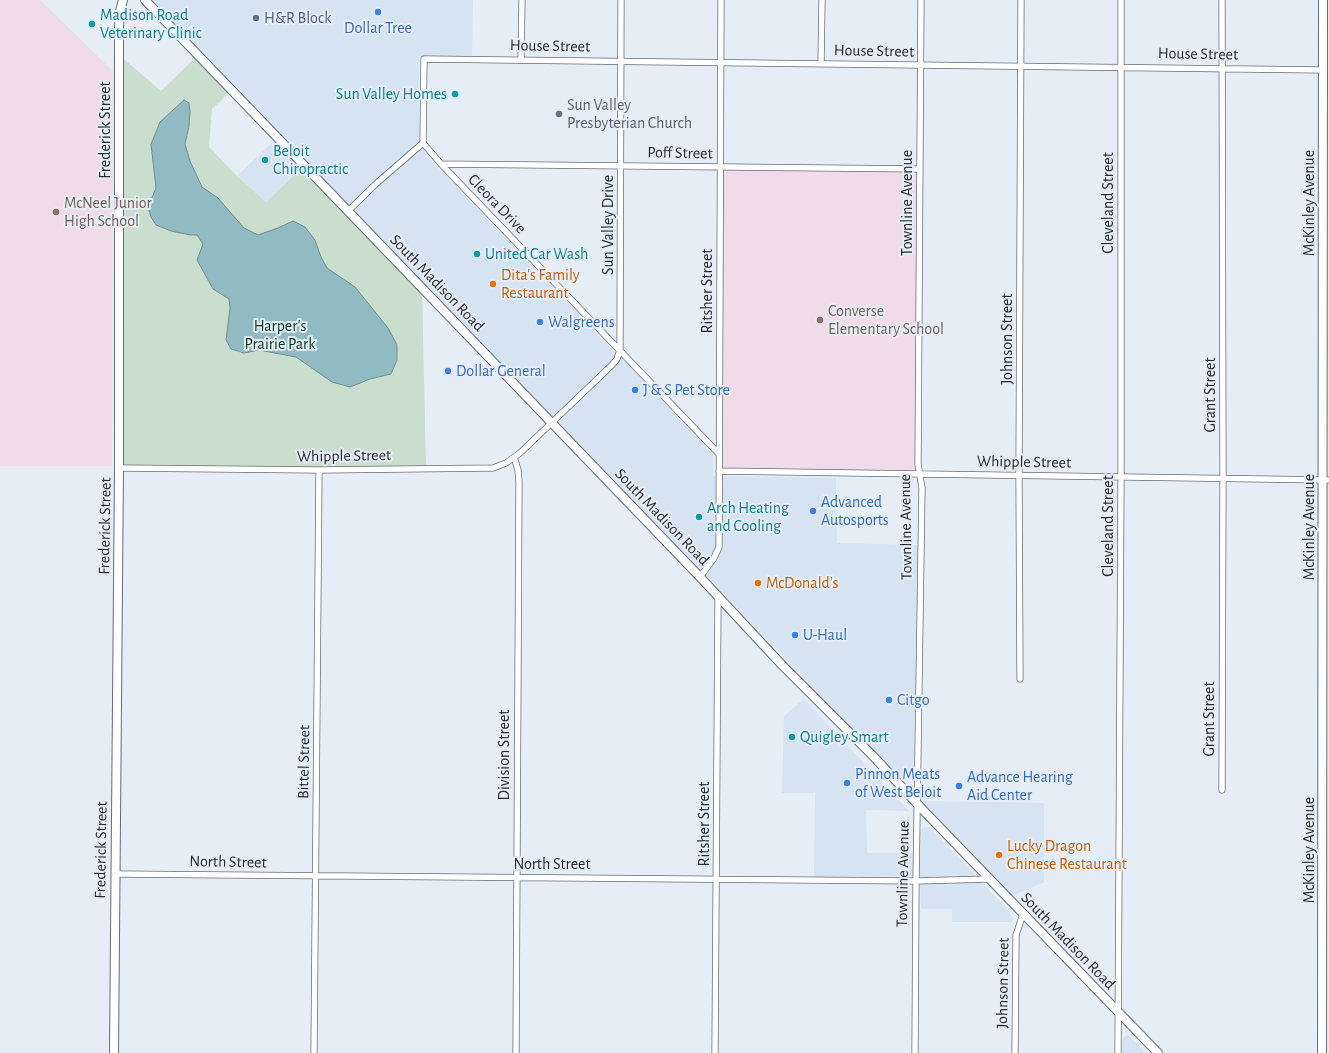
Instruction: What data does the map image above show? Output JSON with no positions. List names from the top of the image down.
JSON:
{
  "streets": {
    "street": [
      "House Street",
      "Frederick Street",
      "Poff Street",
      "Townline Avenue",
      "Cleveland Street",
      "McKinley Avenue",
      "Cleora Drive",
      "Sun Valley Drive",
      "South Madison Road",
      "Ritsher Street",
      "Johnson Street",
      "Grant Street",
      "Whipple Street",
      "Division Street",
      "Bittel Street",
      "North Street"
    ]
  },
  "crossings": [
    ["House Street", "Townline Avenue"],
    ["House Street", "Cleveland Street"],
    ["House Street", "McKinley Avenue"],
    ["House Street", "Cleora Drive"],
    ["House Street", "Sun Valley Drive"],
    ["House Street", "Ritsher Street"],
    ["House Street", "Johnson Street"],
    ["House Street", "Grant Street"],
    ["Frederick Street", "Whipple Street"],
    ["Frederick Street", "North Street"],
    ["Poff Street", "Townline Avenue"],
    ["Poff Street", "Cleora Drive"],
    ["Poff Street", "Sun Valley Drive"],
    ["Poff Street", "Ritsher Street"],
    ["Townline Avenue", "South Madison Road"],
    ["Townline Avenue", "Whipple Street"],
    ["Townline Avenue", "North Street"],
    ["Cleveland Street", "South Madison Road"],
    ["Cleveland Street", "Whipple Street"],
    ["McKinley Avenue", "Whipple Street"],
    ["Cleora Drive", "Sun Valley Drive"],
    ["Cleora Drive", "Ritsher Street"],
    ["South Madison Road", "Ritsher Street"],
    ["South Madison Road", "Johnson Street"],
    ["South Madison Road", "Whipple Street"],
    ["South Madison Road", "North Street"],
    ["Ritsher Street", "Whipple Street"],
    ["Ritsher Street", "North Street"],
    ["Johnson Street", "Whipple Street"],
    ["Grant Street", "Whipple Street"],
    ["Whipple Street", "Division Street"],
    ["Whipple Street", "Bittel Street"],
    ["Division Street", "North Street"],
    ["Bittel Street", "North Street"]
  ],
  "parks": ["Harper's Prairie Park"],
  "places": [
    "Dollar Tree",
    "H&R Block",
    "Madison Road Veterinary Clinic",
    "Sun Valley Homes",
    "Sun Valley Presbyterian Church",
    "Beloit Chiropractic",
    "McNeel Junior High School",
    "United Car Wash",
    "Dita's Family Restaurant",
    "Converse Elementary School",
    "Walgreens",
    "Dollar General",
    "J & S Pet Store",
    "Advanced Autosports",
    "Arch Heating and Cooling",
    "McDonald's",
    "U-Haul",
    "Citgo",
    "Quigley Smart",
    "Pinnon Meats of West Beloit",
    "Advance Hearing Aid Center",
    "Lucky Dragon Chinese Restaurant"
  ]
}
